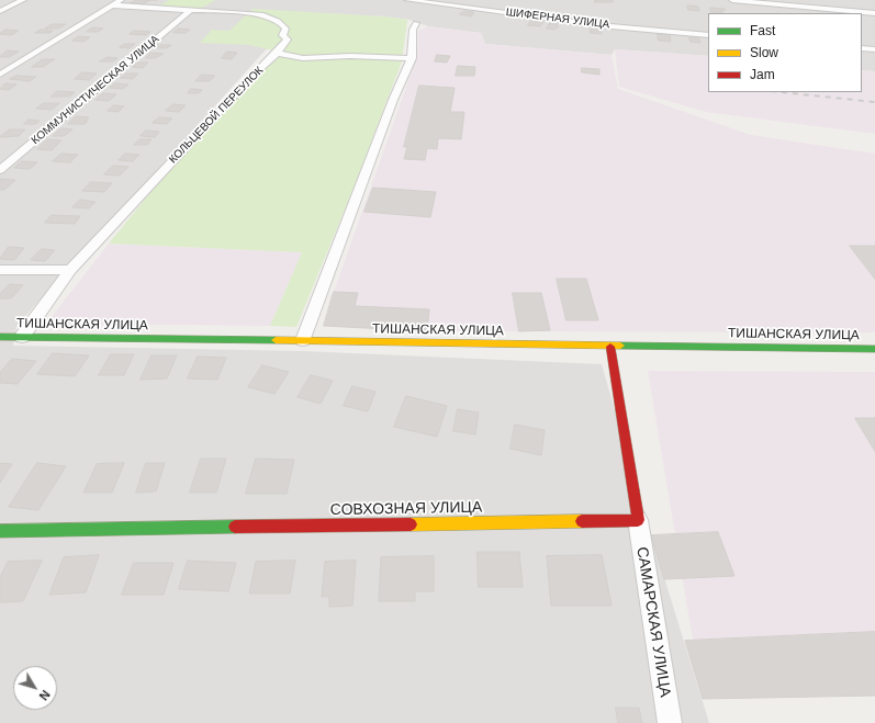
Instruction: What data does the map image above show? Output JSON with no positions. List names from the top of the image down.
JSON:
{
  "streets": {
    "main road": ["ТИШАНСКАЯ УЛИЦА", "СОВХОЗНАЯ УЛИЦА"],
    "street": [
      "ШИФЕРНАЯ УЛИЦА",
      "КОММУНИСТИЧЕСКАЯ УЛИЦА",
      "КОЛЬЦЕВОЙ ПЕРЕУЛОК",
      "САМАРСКАЯ УЛИЦА"
    ]
  },
  "crossings": [
    ["КОММУНИСТИЧЕСКАЯ УЛИЦА", "КОЛЬЦЕВОЙ ПЕРЕУЛОК"],
    ["КОЛЬЦЕВОЙ ПЕРЕУЛОК", "ТИШАНСКАЯ УЛИЦА"],
    ["СОВХОЗНАЯ УЛИЦА", "САМАРСКАЯ УЛИЦА"]
  ],
  "legend": ["Fast", "Slow", "Jam"],
  "north": "bottom right"
}
